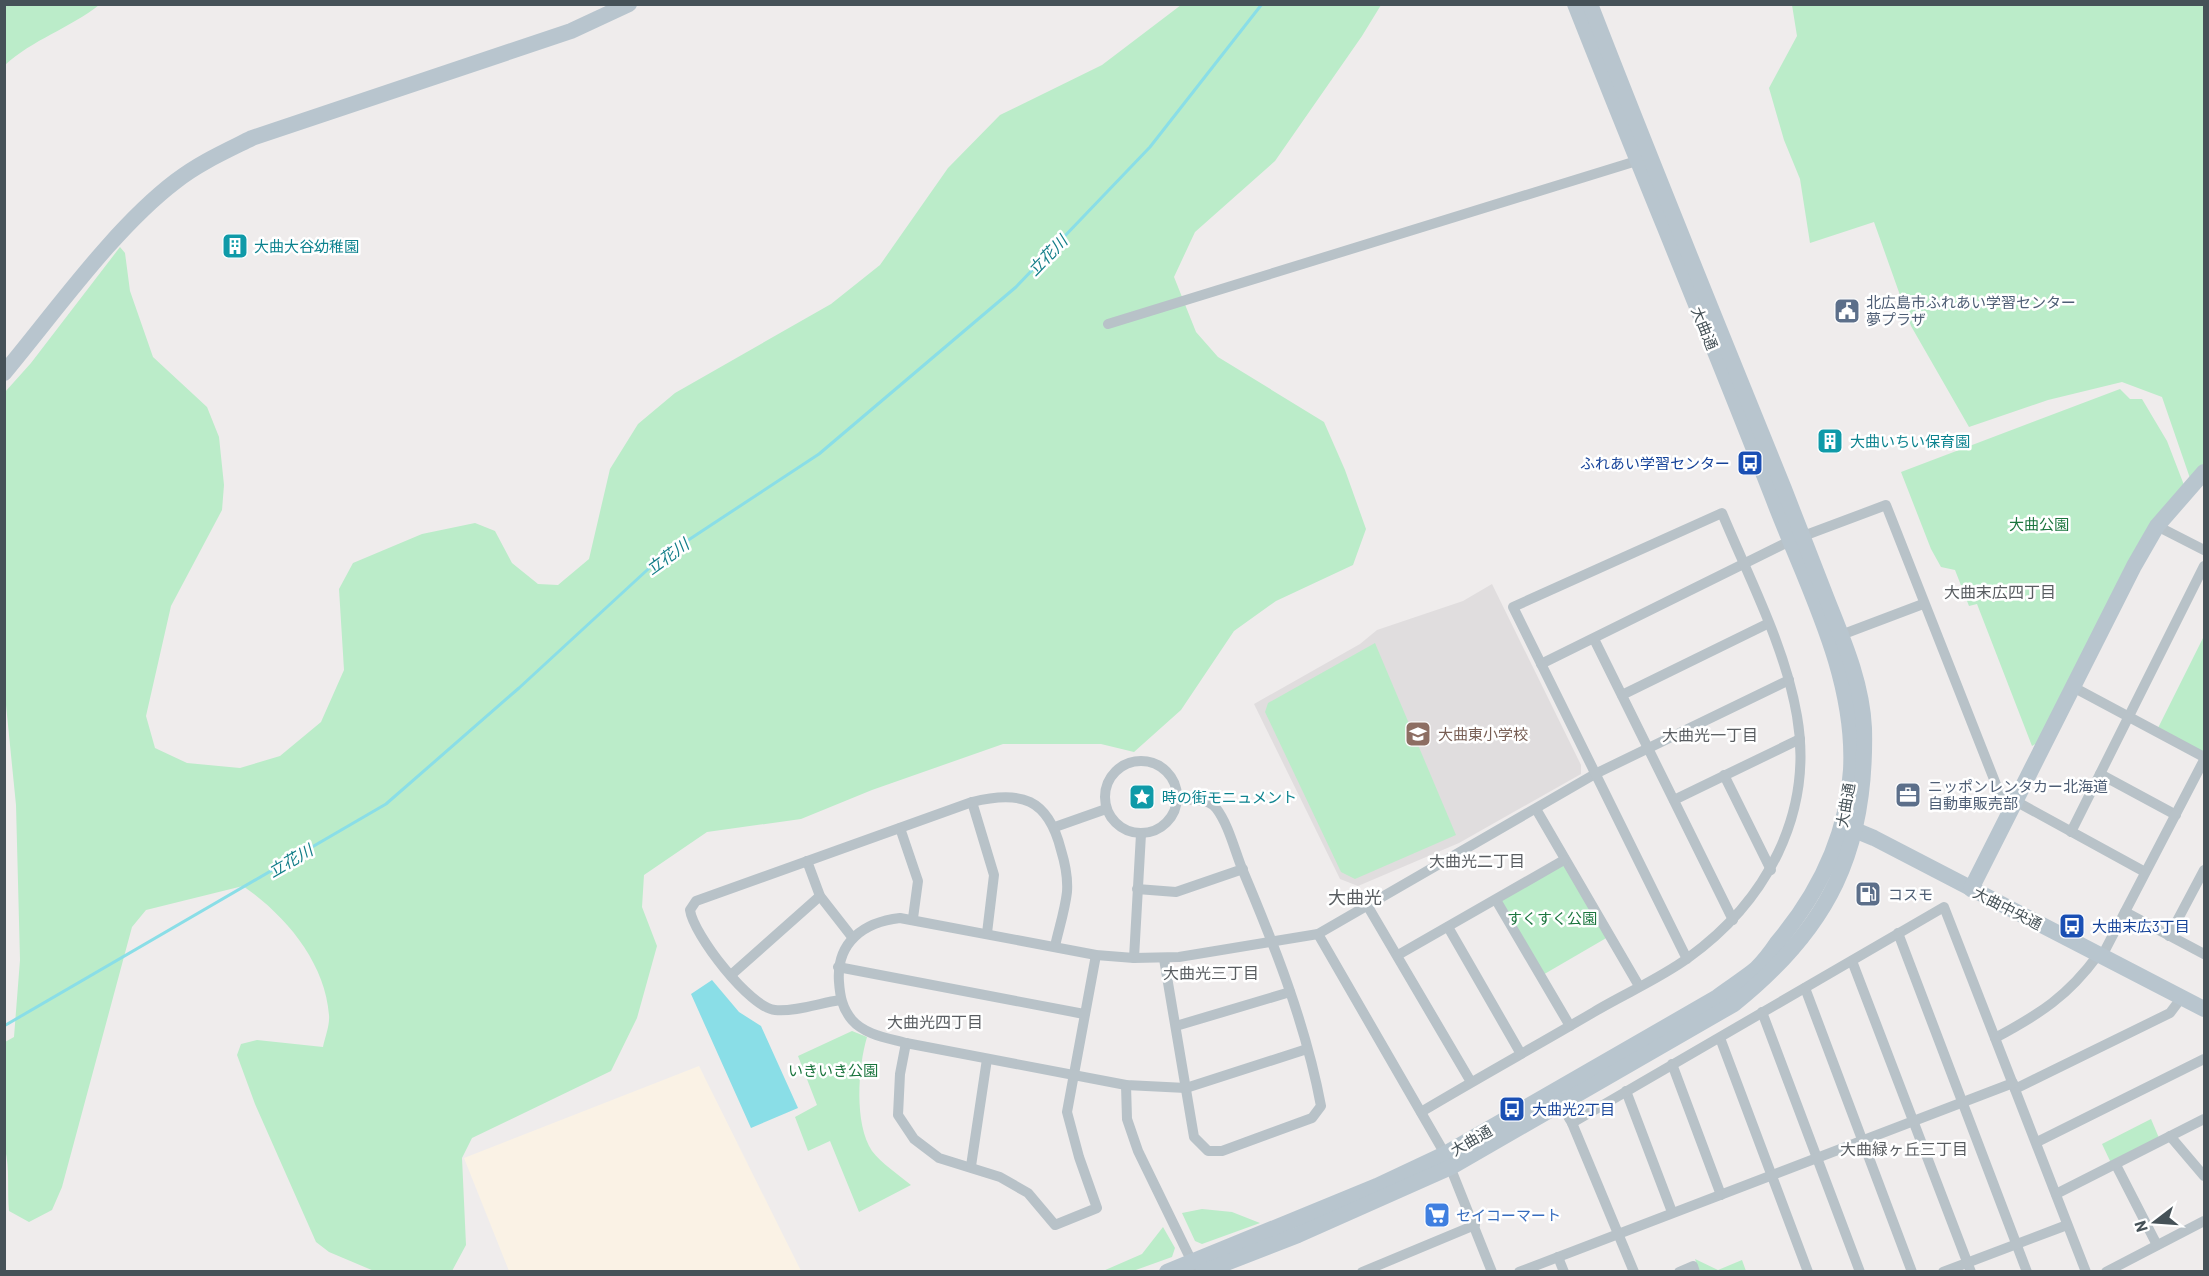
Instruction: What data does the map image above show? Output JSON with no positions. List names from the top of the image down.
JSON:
{
  "streets": {
    "street": ["大曲通", "大曲中央通"]
  },
  "crossings": [
    ["大曲通", "大曲中央通"]
  ],
  "districts": [
    "大曲末広四丁目",
    "大曲光一丁目",
    "大曲光二丁目",
    "大曲光",
    "大曲光三丁目",
    "大曲光四丁目",
    "大曲緑ヶ丘三丁目"
  ],
  "water": ["立花川"],
  "parks": ["大曲公園", "すくすく公園", "いきいき公園"],
  "places": {
    "building": ["大曲大谷幼稚園", "大曲いちい保育園"],
    "public building": ["北広島市ふれあい学習センター 夢プラザ"],
    "bus stop": ["ふれあい学習センター", "大曲末広3丁目", "大曲光2丁目"],
    "school or university": ["大曲東小学校"],
    "office": ["ニッポンレンタカー北海道 自動車販売部"],
    "place": ["時の街モニュメント"],
    "fuel station": ["コスモ"],
    "supermarket": ["セイコーマート"]
  },
  "north": "left"
}
